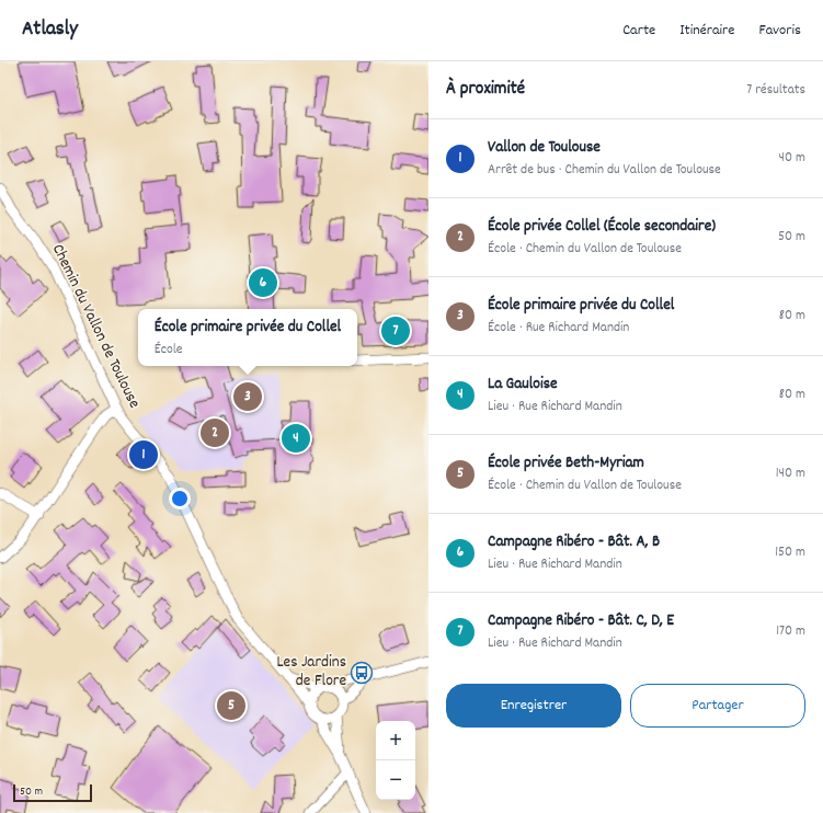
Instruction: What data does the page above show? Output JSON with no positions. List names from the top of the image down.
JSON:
{
  "streets": {
    "street": ["Chemin du Vallon de Toulouse"]
  },
  "places": {
    "bus stop": ["Les Jardins de Flore"]
  },
  "scale_bar": "50 m",
  "page": {
    "header": "Atlasly",
    "nav": ["Carte", "Itinéraire", "Favoris"],
    "heading": ["À proximité", "7 résultats"],
    "list": [
      {
        "mark": "1",
        "name": "Vallon de Toulouse",
        "note": "Arrêt de bus · Chemin du Vallon de Toulouse",
        "value": "40 m"
      },
      {
        "mark": "2",
        "name": "École privée Collel (École secondaire)",
        "note": "École · Chemin du Vallon de Toulouse",
        "value": "50 m"
      },
      {
        "mark": "3",
        "name": "École primaire privée du Collel",
        "note": "École · Rue Richard Mandin",
        "value": "80 m"
      },
      {
        "mark": "4",
        "name": "La Gauloise",
        "note": "Lieu · Rue Richard Mandin",
        "value": "80 m"
      },
      {
        "mark": "5",
        "name": "École privée Beth-Myriam",
        "note": "École · Chemin du Vallon de Toulouse",
        "value": "140 m"
      },
      {
        "mark": "6",
        "name": "Campagne Ribéro - Bât. A, B",
        "note": "Lieu · Rue Richard Mandin",
        "value": "150 m"
      },
      {
        "mark": "7",
        "name": "Campagne Ribéro - Bât. C, D, E",
        "note": "Lieu · Rue Richard Mandin",
        "value": "170 m"
      }
    ],
    "pins": [
      "6",
      "7",
      "3",
      "2",
      "4",
      "1",
      "5"
    ],
    "popup": ["École primaire privée du Collel", "École"],
    "buttons": ["Enregistrer", "Partager"],
    "map_buttons": ["+", "−"],
    "scale": "50 m"
  }
}
